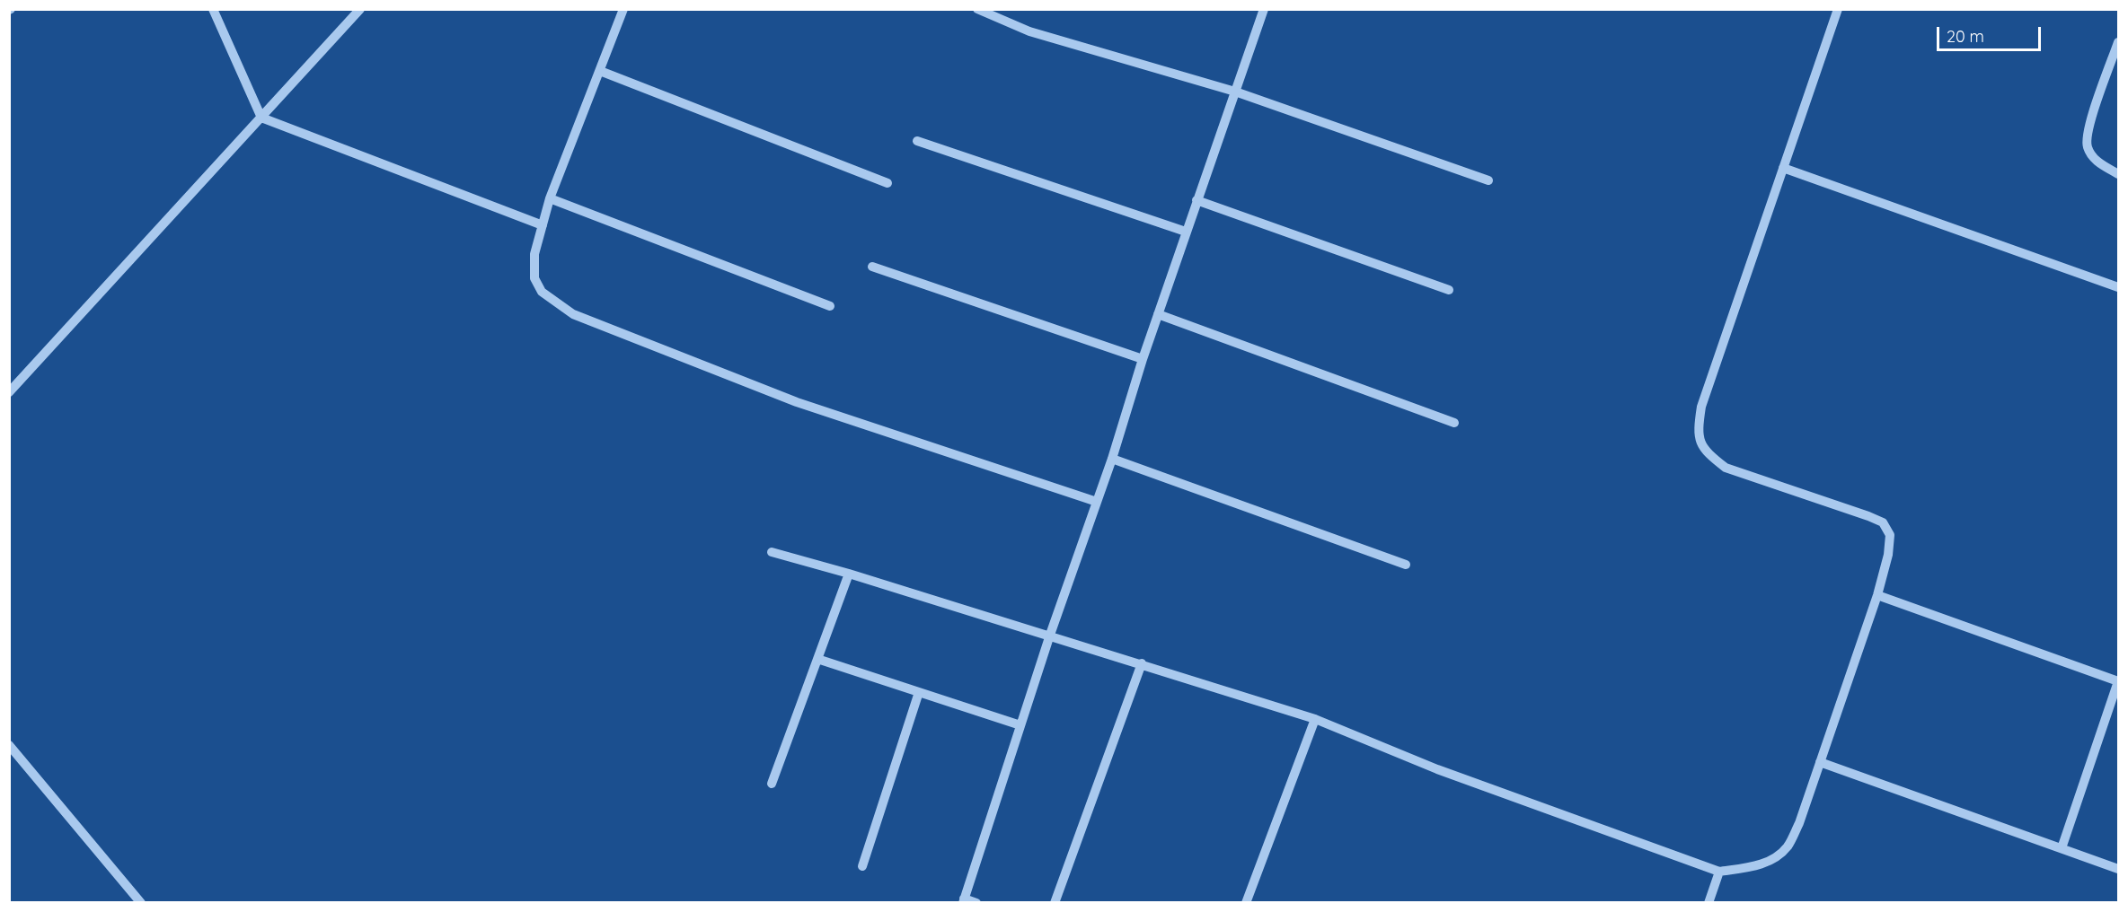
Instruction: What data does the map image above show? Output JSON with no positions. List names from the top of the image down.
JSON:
{
  "scale_bar": "20 m"
}
